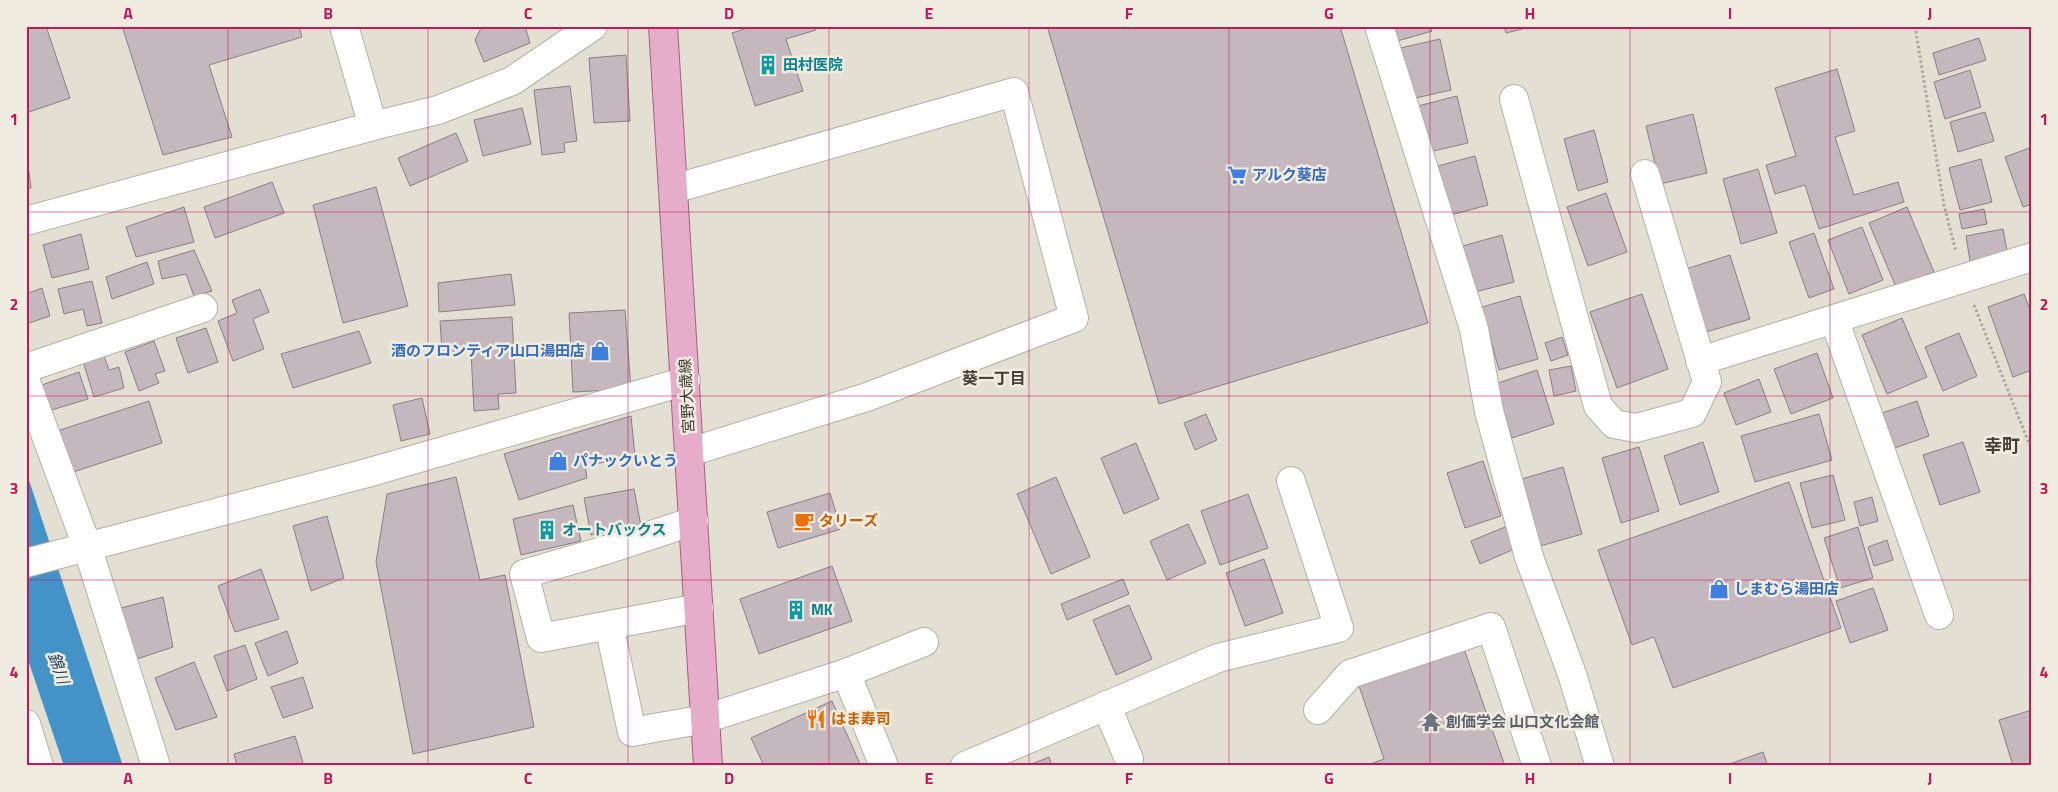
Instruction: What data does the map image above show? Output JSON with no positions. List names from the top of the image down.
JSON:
{
  "streets": {
    "main road": ["宮野大歳線"]
  },
  "districts": ["葵一丁目", "幸町"],
  "water": ["錦川"],
  "places": {
    "building": ["田村医院", "オートバックス", "MK"],
    "supermarket": ["アルク葵店"],
    "shop": ["酒のフロンティア山口湯田店", "パナックいとう", "しまむら湯田店"],
    "cafe": ["タリーズ"],
    "restaurant": ["はま寿司"],
    "temple": ["創価学会 山口文化会館"]
  },
  "grid": {
    "columns": [
      "A",
      "B",
      "C",
      "D",
      "E",
      "F",
      "G",
      "H",
      "I",
      "J"
    ],
    "rows": [
      "1",
      "2",
      "3",
      "4"
    ]
  }
}
